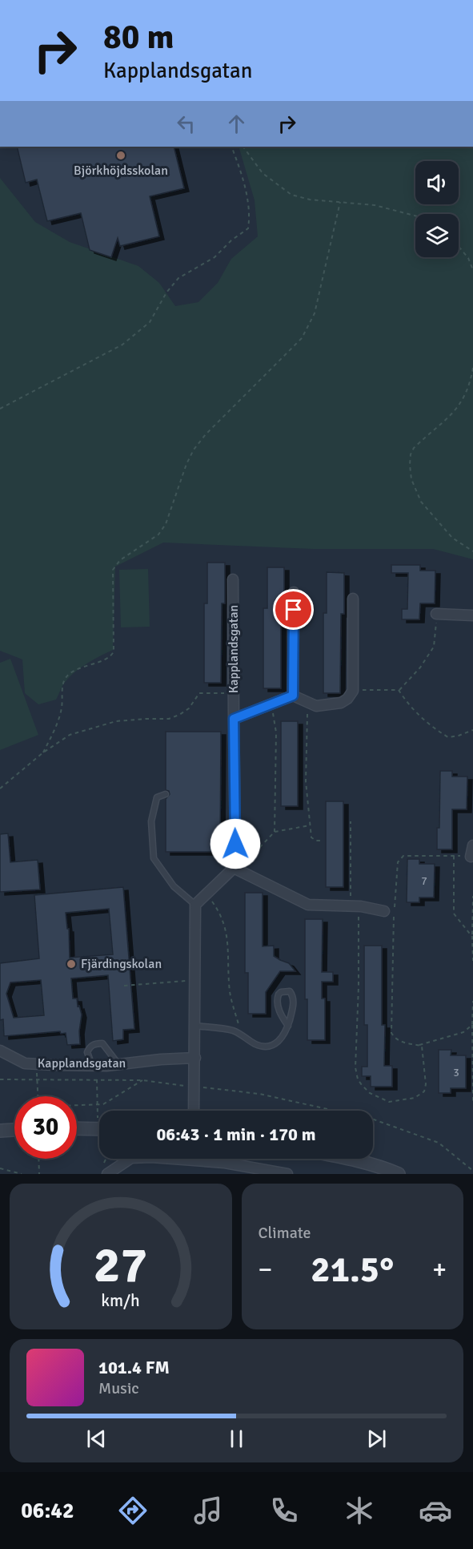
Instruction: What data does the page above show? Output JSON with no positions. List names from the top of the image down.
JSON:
{
  "streets": {
    "street": ["Kapplandsgatan"]
  },
  "places": ["Björkhöjdsskolan", "Fjärdingskolan"],
  "house_numbers": ["7", "3"],
  "page": {
    "turn": ["80 m", "Kapplandsgatan"],
    "limit": "30",
    "trip": "06:43 · 1 min · 170 m",
    "tile": "Climate",
    "heat": ["−", "21.5°", "+"],
    "song": ["101.4 FM", "Music"],
    "tabs": "06:42",
    "gauge": ["27", "km/h"]
  }
}
